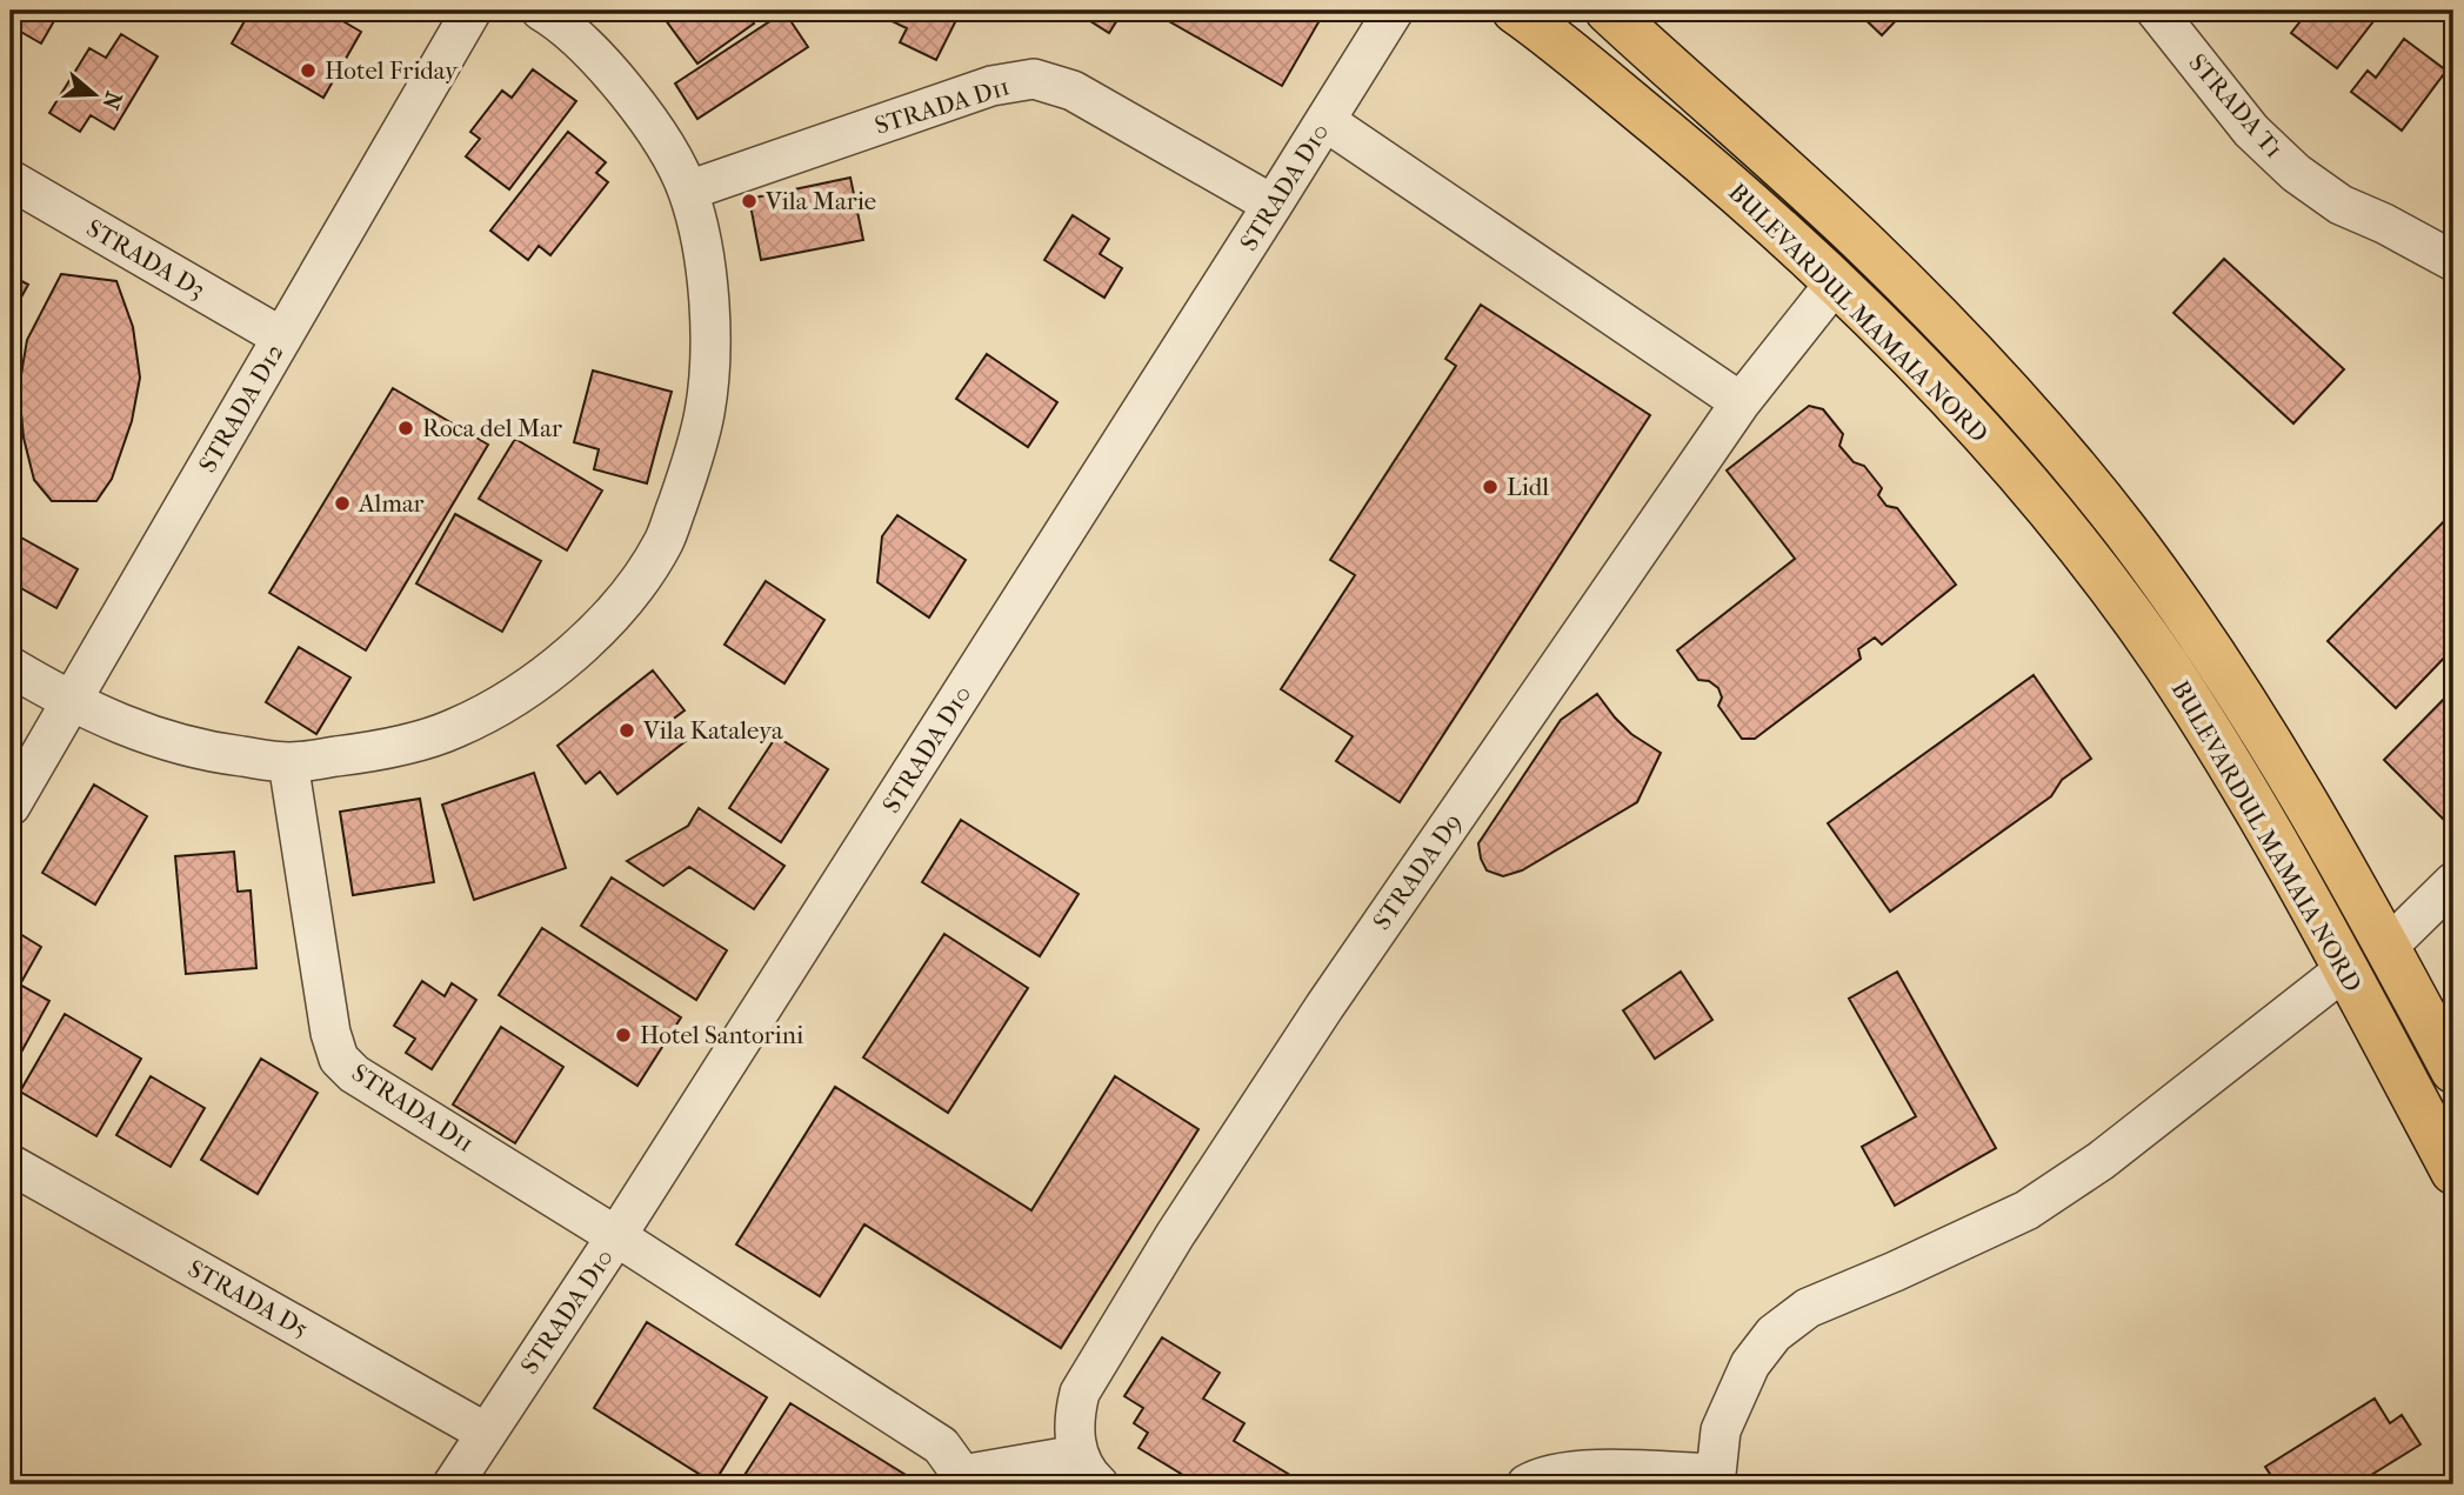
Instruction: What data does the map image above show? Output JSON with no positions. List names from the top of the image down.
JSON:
{
  "streets": {
    "main road": ["BULEVARDUL MAMAIA NORD"],
    "street": [
      "STRADA D11",
      "STRADA T1",
      "STRADA D10",
      "STRADA D3",
      "STRADA D12",
      "STRADA D9",
      "STRADA D5"
    ]
  },
  "crossings": [
    ["STRADA D11", "STRADA D10"],
    ["STRADA D10", "STRADA D5"],
    ["STRADA D3", "STRADA D12"],
    ["BULEVARDUL MAMAIA NORD", "STRADA D9"]
  ],
  "places": [
    "Hotel Friday",
    "Vila Marie",
    "Roca del Mar",
    "Lidl",
    "Almar",
    "Vila Kataleya",
    "Hotel Santorini"
  ],
  "north": "right"
}
